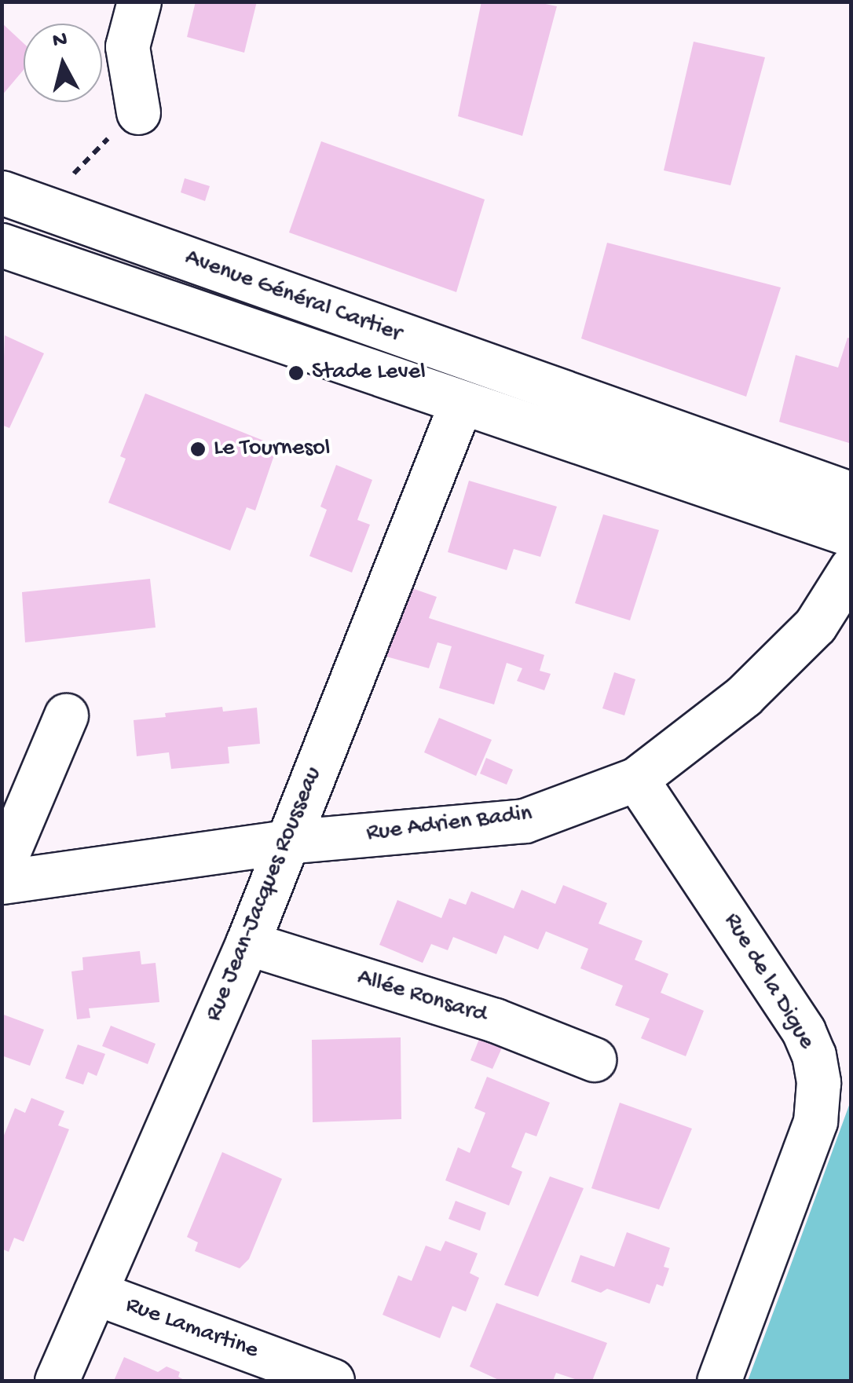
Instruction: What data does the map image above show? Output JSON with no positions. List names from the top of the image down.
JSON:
{
  "streets": {
    "street": [
      "Avenue Général Cartier",
      "Rue Adrien Badin",
      "Rue Jean-Jacques Rousseau",
      "Rue de la Digue",
      "Allée Ronsard",
      "Rue Lamartine"
    ]
  },
  "crossings": [
    ["Avenue Général Cartier", "Rue Jean-Jacques Rousseau"],
    ["Rue Adrien Badin", "Rue Jean-Jacques Rousseau"],
    ["Rue Adrien Badin", "Rue de la Digue"],
    ["Rue Jean-Jacques Rousseau", "Allée Ronsard"],
    ["Rue Jean-Jacques Rousseau", "Rue Lamartine"]
  ],
  "places": ["Stade Level", "Le Tournesol"],
  "north": "top"
}
